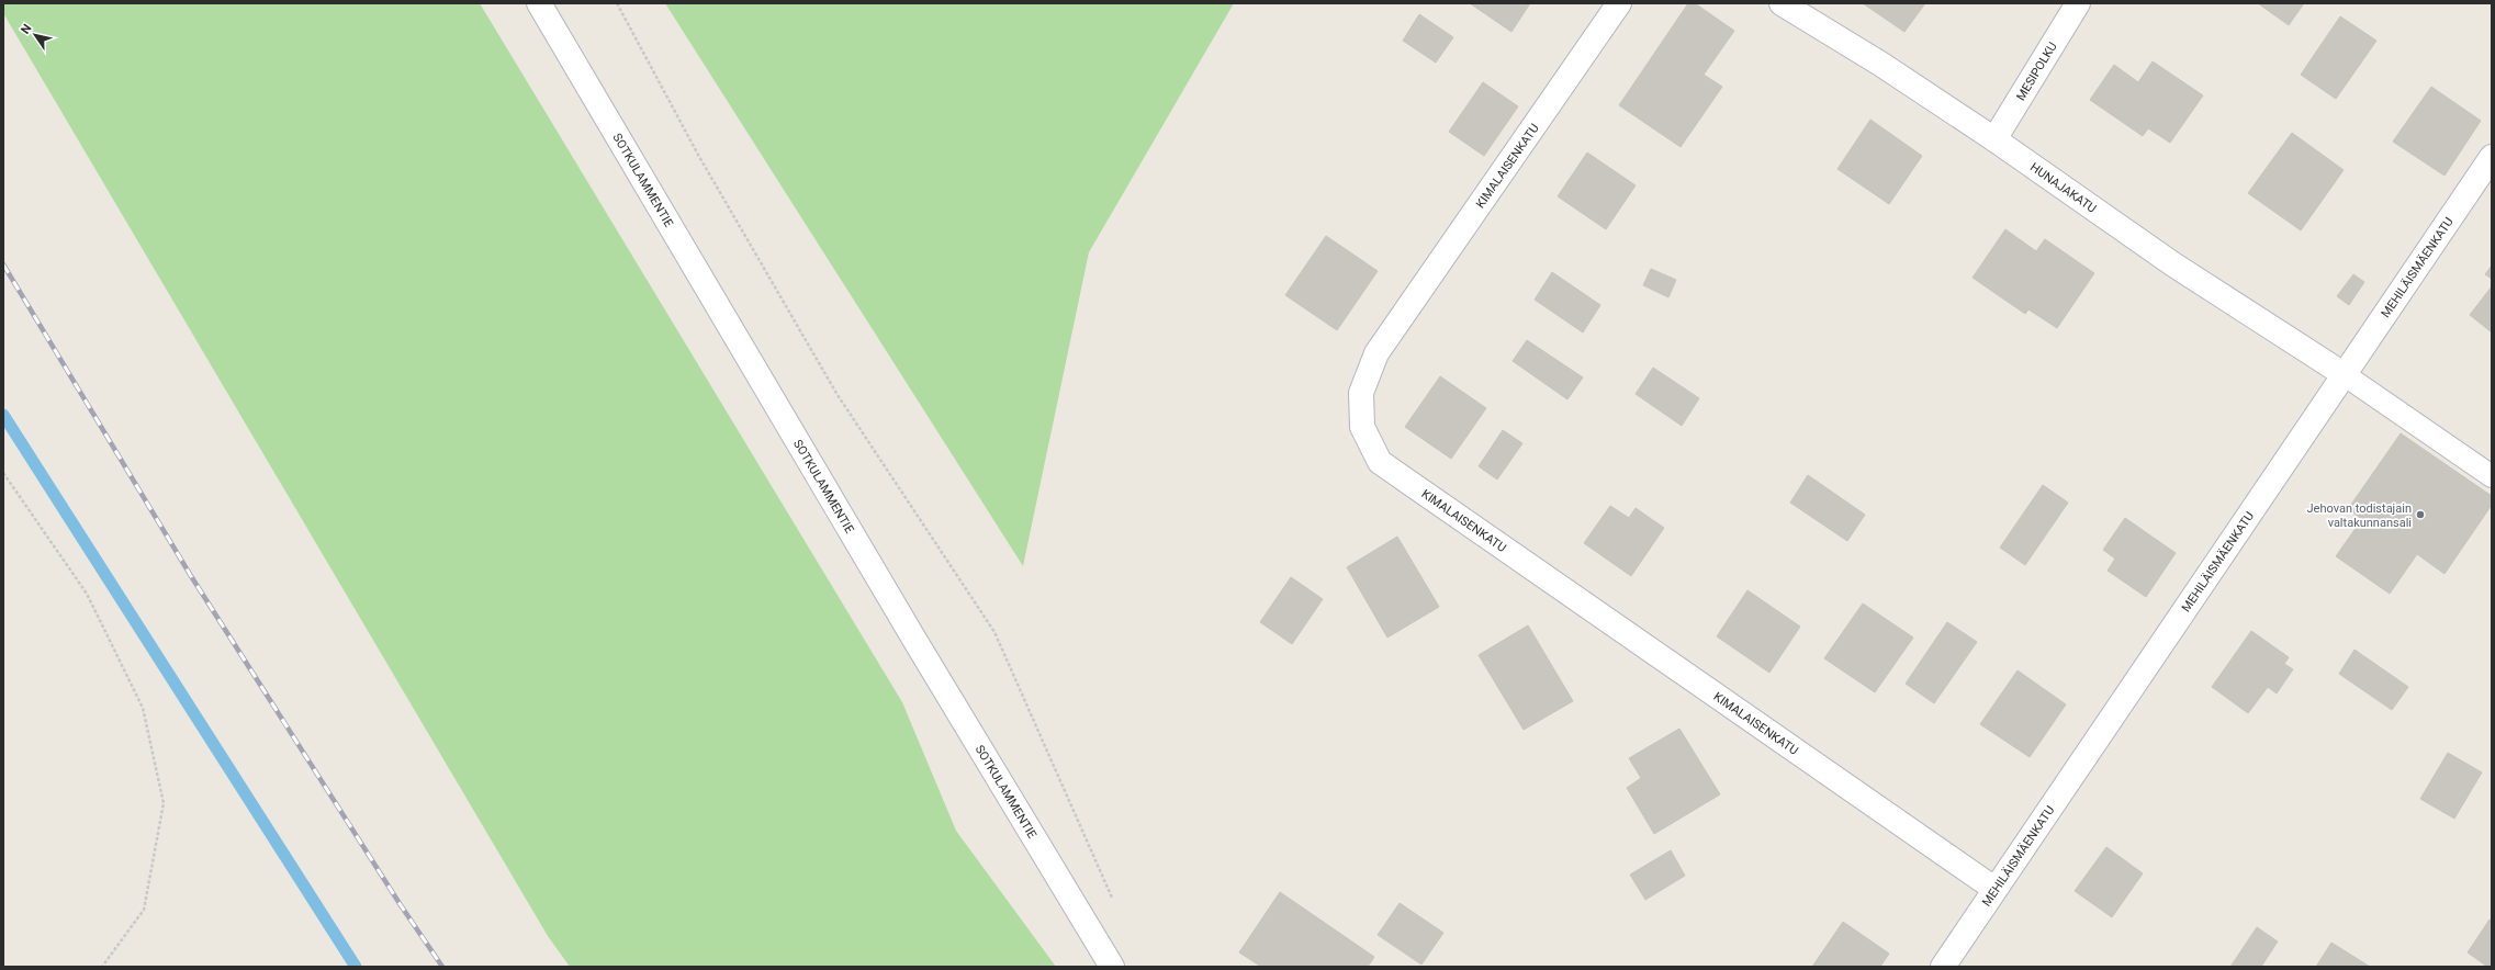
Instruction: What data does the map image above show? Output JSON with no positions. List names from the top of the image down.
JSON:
{
  "streets": {
    "street": [
      "MESIPOLKU",
      "KIMALAISENKATU",
      "SOTKULAMMENTIE",
      "HUNAJAKATU",
      "MEHILÄISMÄENKATU"
    ]
  },
  "crossings": [
    ["MESIPOLKU", "HUNAJAKATU"],
    ["KIMALAISENKATU", "MEHILÄISMÄENKATU"],
    ["HUNAJAKATU", "MEHILÄISMÄENKATU"]
  ],
  "places": ["Jehovan todistajain valtakunnansali"],
  "north": "top left"
}
